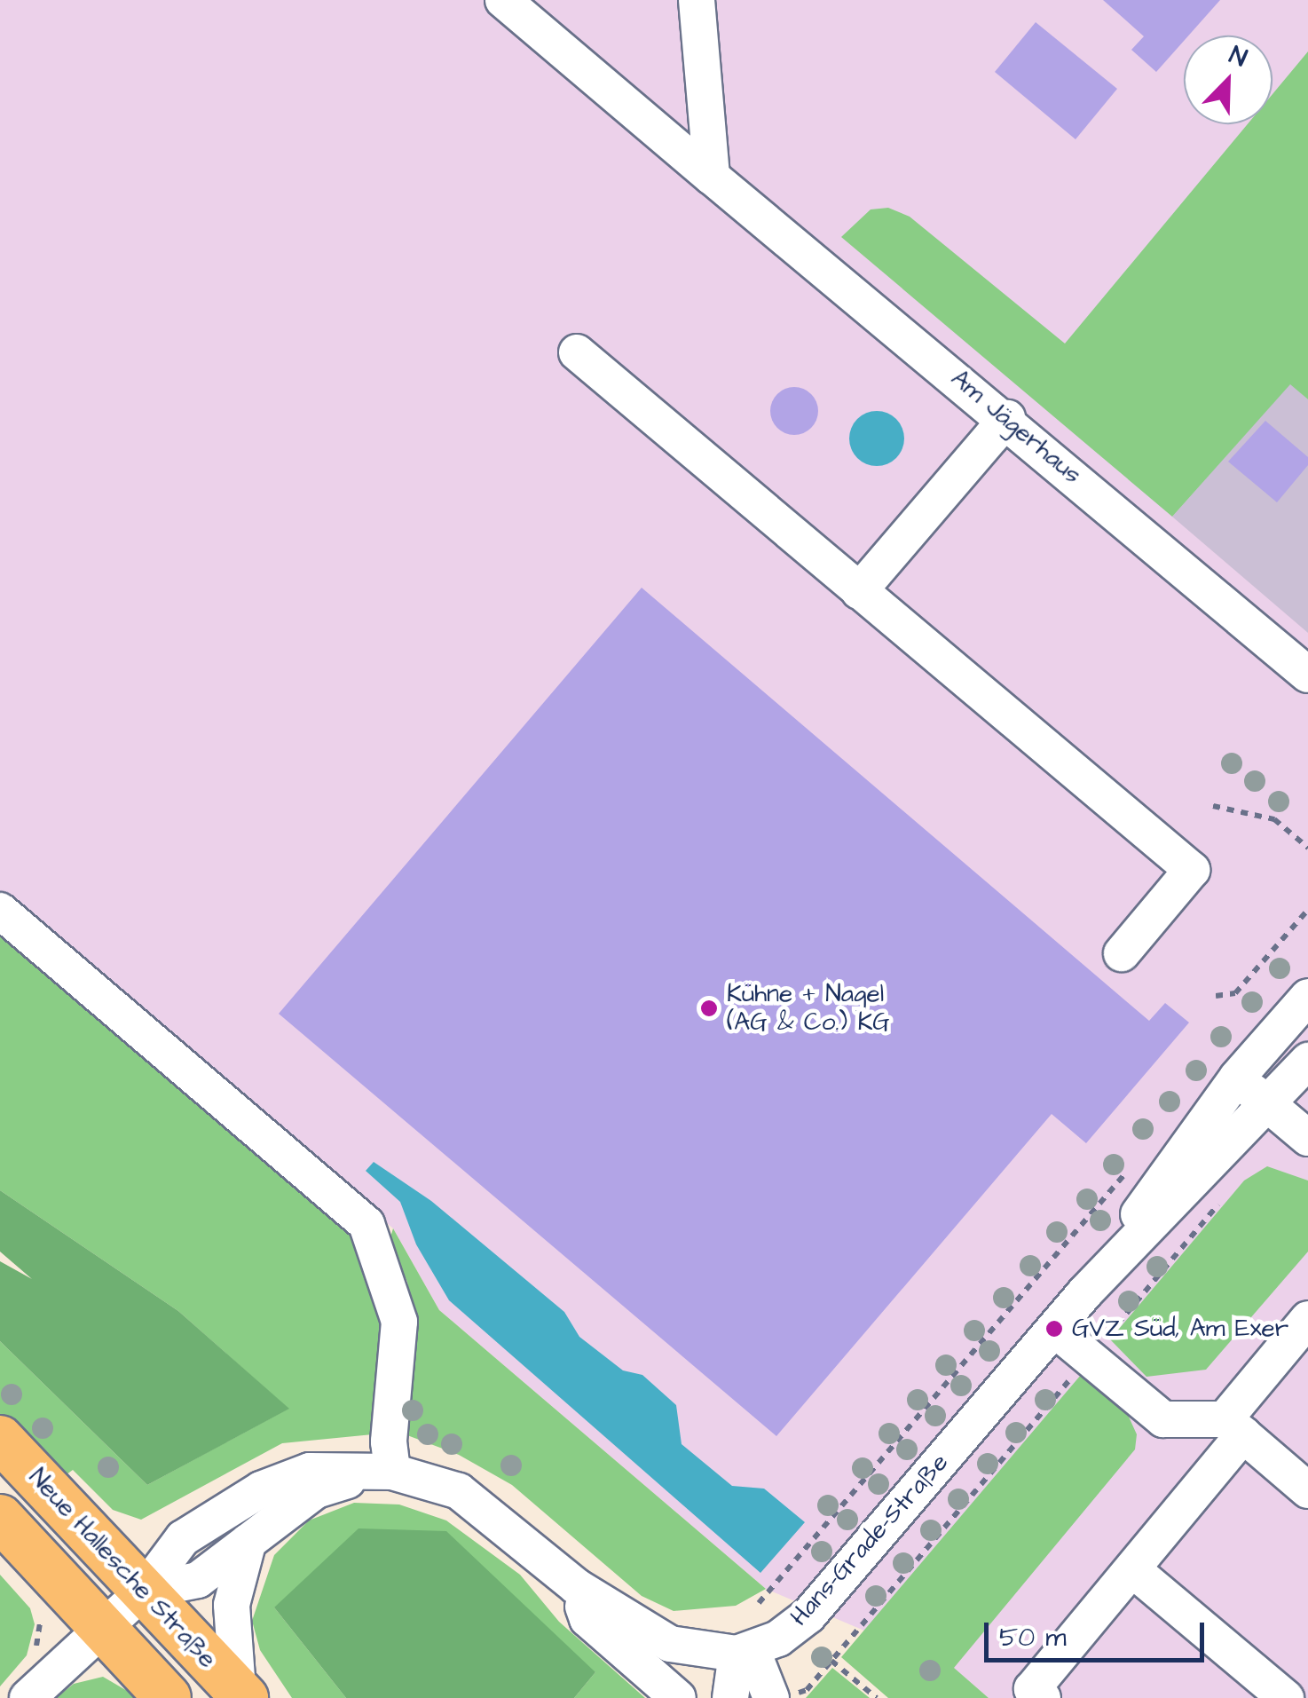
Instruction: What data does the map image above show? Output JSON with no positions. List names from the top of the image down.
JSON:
{
  "streets": {
    "main road": ["Neue Hallesche Straße"],
    "street": ["Am Jägerhaus", "Hans-Grade-Straße"]
  },
  "places": ["Kühne + Nagel (AG & Co.) KG", "GVZ Süd, Am Exer"],
  "scale_bar": "50 m",
  "north": "top right"
}
